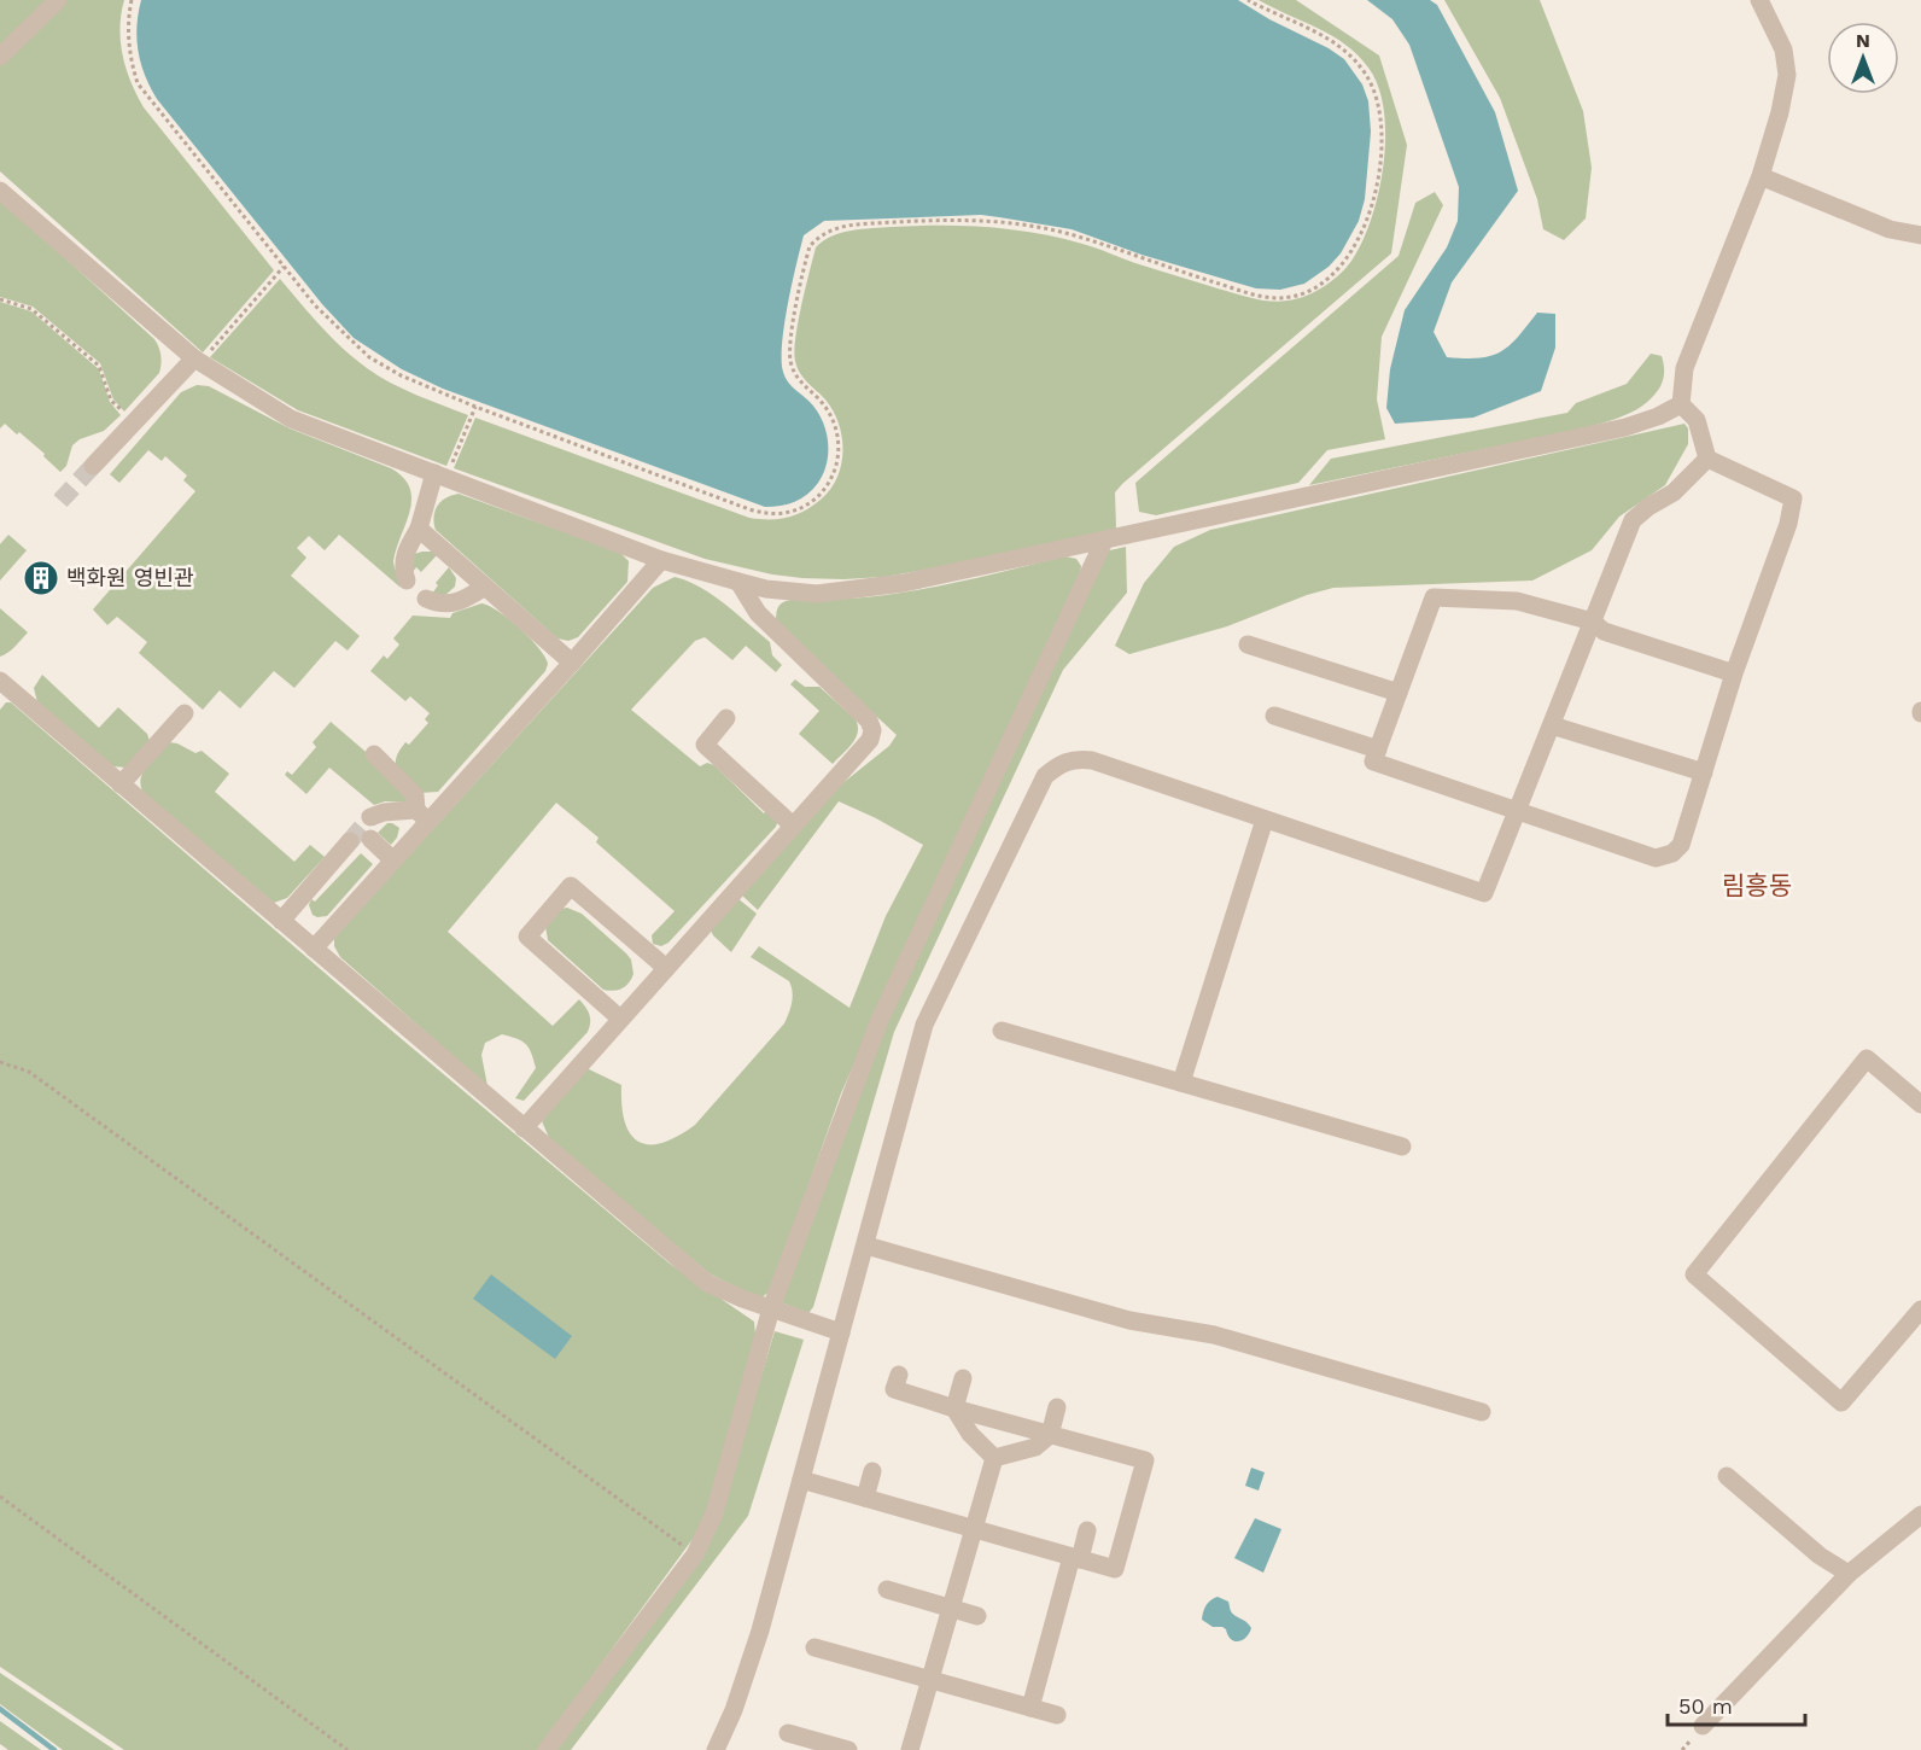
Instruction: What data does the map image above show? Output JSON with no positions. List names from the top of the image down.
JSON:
{
  "districts": ["림흥동"],
  "places": {
    "building": ["백화원 영빈관"]
  },
  "scale_bar": "50 m",
  "north": "top"
}
